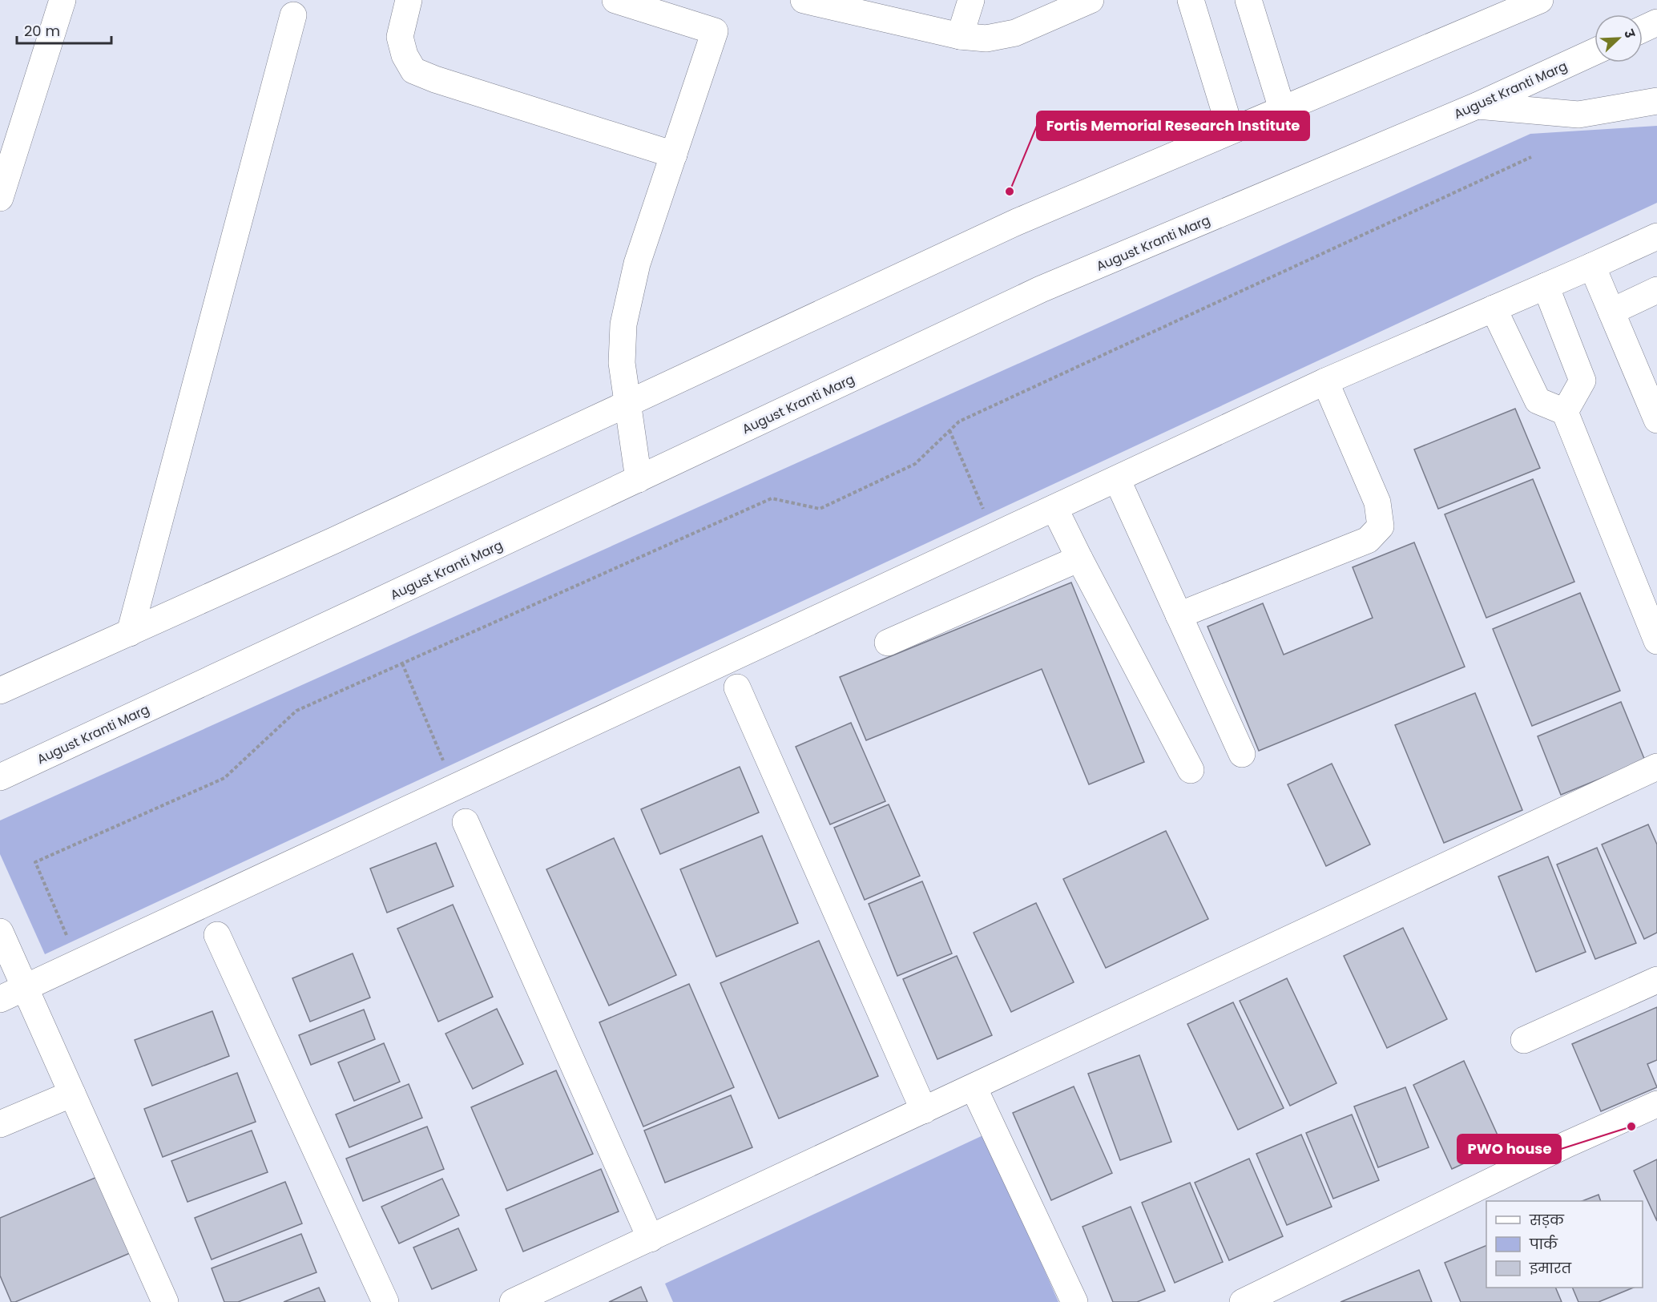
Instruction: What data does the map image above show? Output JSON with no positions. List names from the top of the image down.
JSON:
{
  "streets": {
    "street": ["August Kranti Marg"]
  },
  "places": ["Fortis Memorial Research Institute", "PWO house"],
  "legend": ["सड़क", "पार्क", "इमारत"],
  "scale_bar": "20 m",
  "north": "top right"
}
